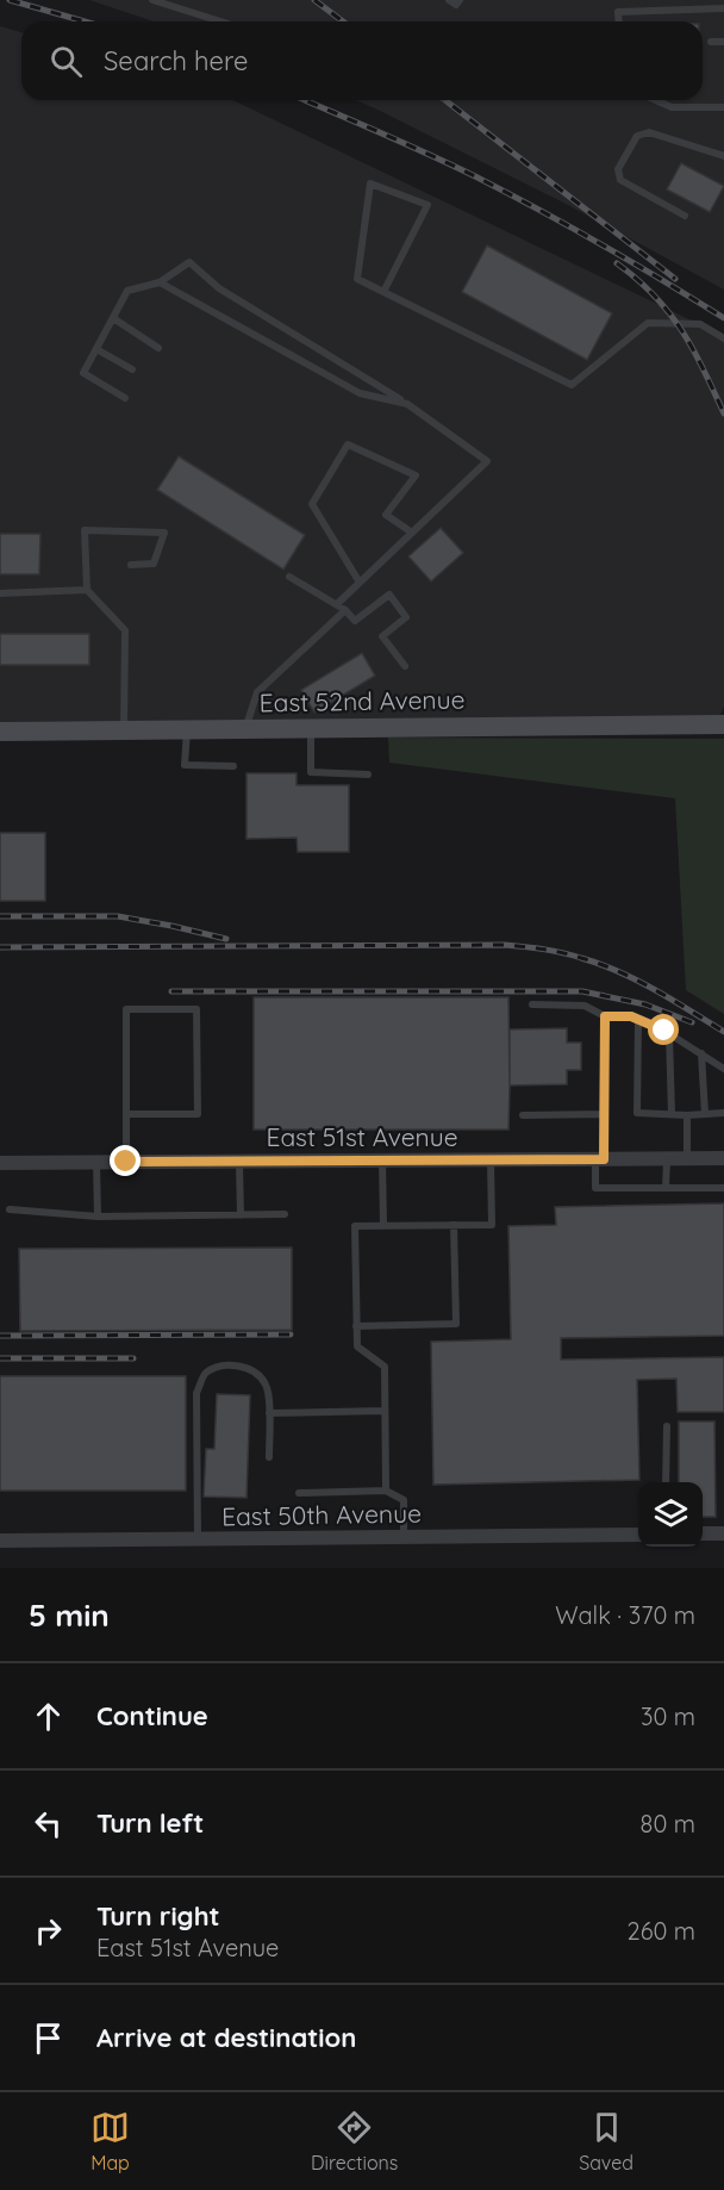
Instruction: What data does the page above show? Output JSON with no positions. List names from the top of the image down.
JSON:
{
  "streets": {
    "street": ["East 52nd Avenue", "East 51st Avenue", "East 50th Avenue"]
  },
  "page": {
    "search": "Search here",
    "heading": ["5 min", "Walk · 370 m"],
    "list": [
      ["Continue", "30 m"],
      ["Turn left", "80 m"],
      ["Turn right", "East 51st Avenue", "260 m"],
      "Arrive at destination"
    ],
    "nav": ["Map", "Directions", "Saved"]
  }
}
